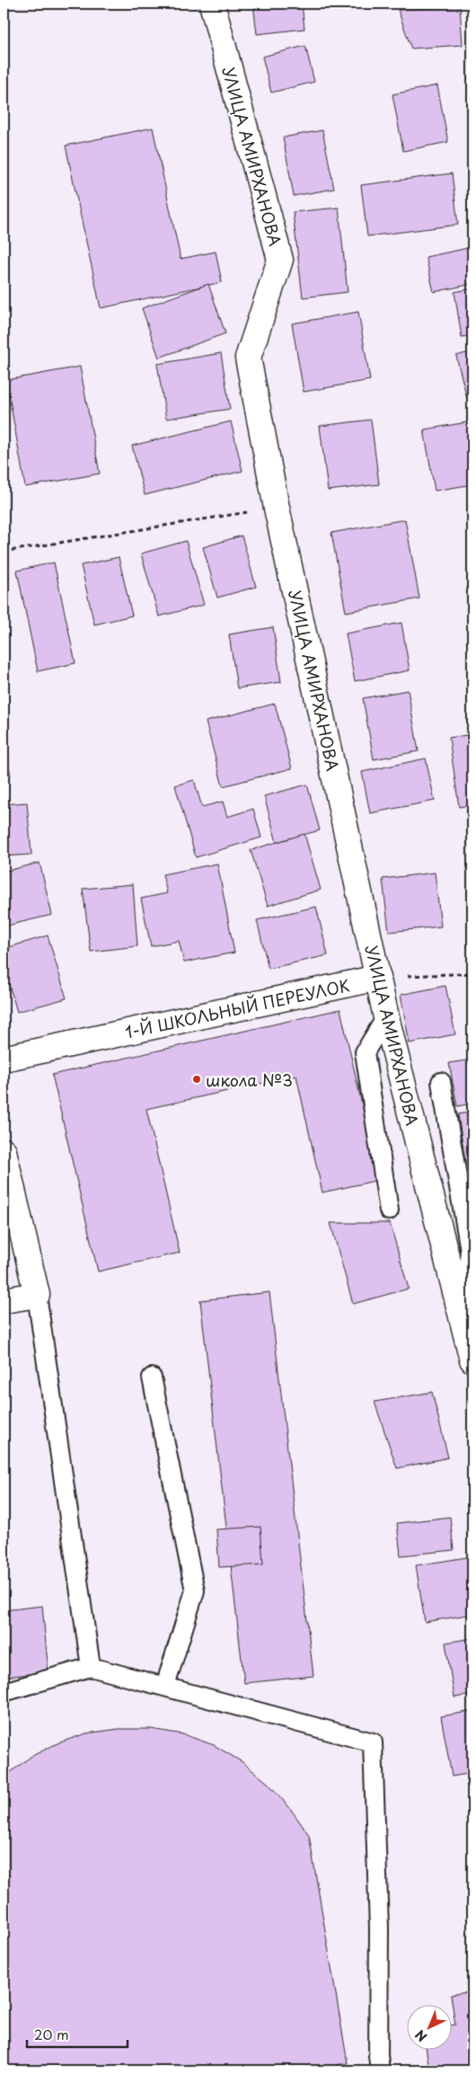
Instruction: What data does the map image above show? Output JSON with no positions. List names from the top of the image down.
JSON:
{
  "streets": {
    "street": ["УЛИЦА АМИРХАНОВА", "1-Й ШКОЛЬНЫЙ ПЕРЕУЛОК"]
  },
  "crossings": [
    ["УЛИЦА АМИРХАНОВА", "1-Й ШКОЛЬНЫЙ ПЕРЕУЛОК"]
  ],
  "places": ["школа №3"],
  "scale_bar": "20 m",
  "north": "bottom left"
}
